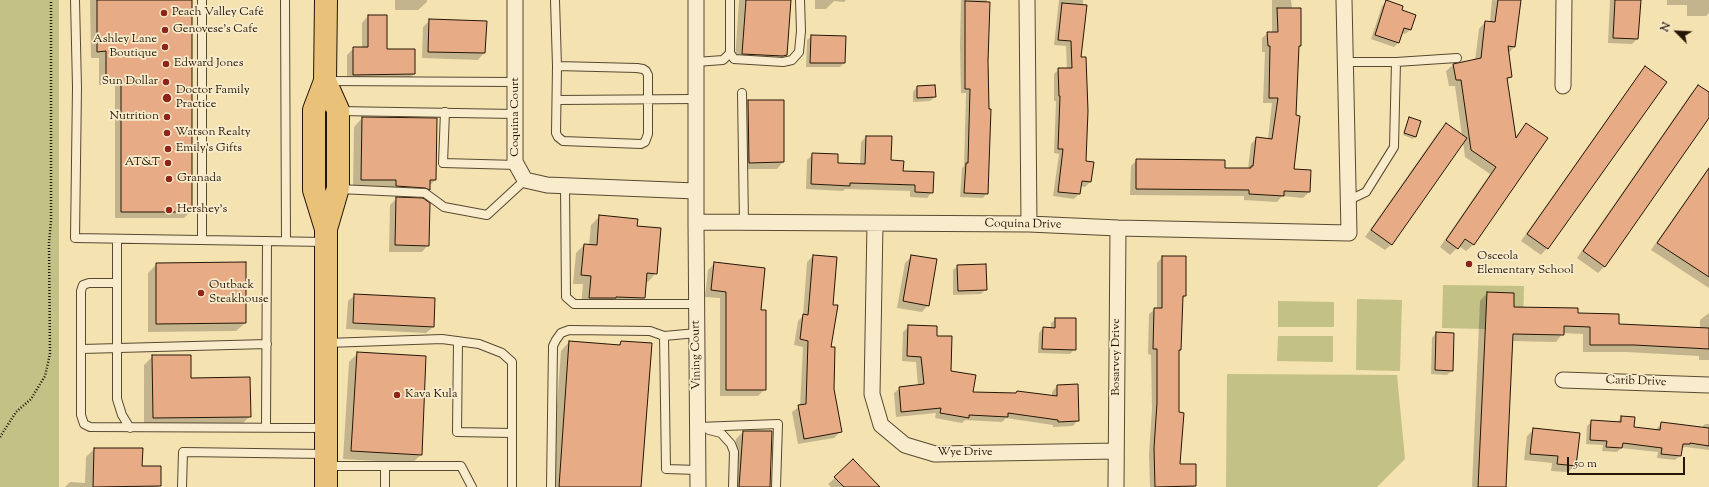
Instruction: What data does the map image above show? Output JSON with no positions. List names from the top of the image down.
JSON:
{
  "streets": {
    "street": [
      "Coquina Court",
      "Coquina Drive",
      "Vining Court",
      "Bosarvey Drive",
      "Carib Drive",
      "Wye Drive"
    ]
  },
  "crossings": [
    ["Coquina Drive", "Vining Court"],
    ["Coquina Drive", "Bosarvey Drive"],
    ["Coquina Drive", "Wye Drive"],
    ["Bosarvey Drive", "Wye Drive"]
  ],
  "places": [
    "Peach Valley Café",
    "Genovese's Cafe",
    "Ashley Lane Boutique",
    "Edward Jones",
    "Sun Dollar",
    "Doctor Family Practice",
    "Nutrition",
    "Watson Realty",
    "Emily's Gifts",
    "AT&T",
    "Granada",
    "Hershey's",
    "Osceola Elementary School",
    "Outback Steakhouse",
    "Kava Kula"
  ],
  "scale_bar": "50 m",
  "north": "top left"
}
